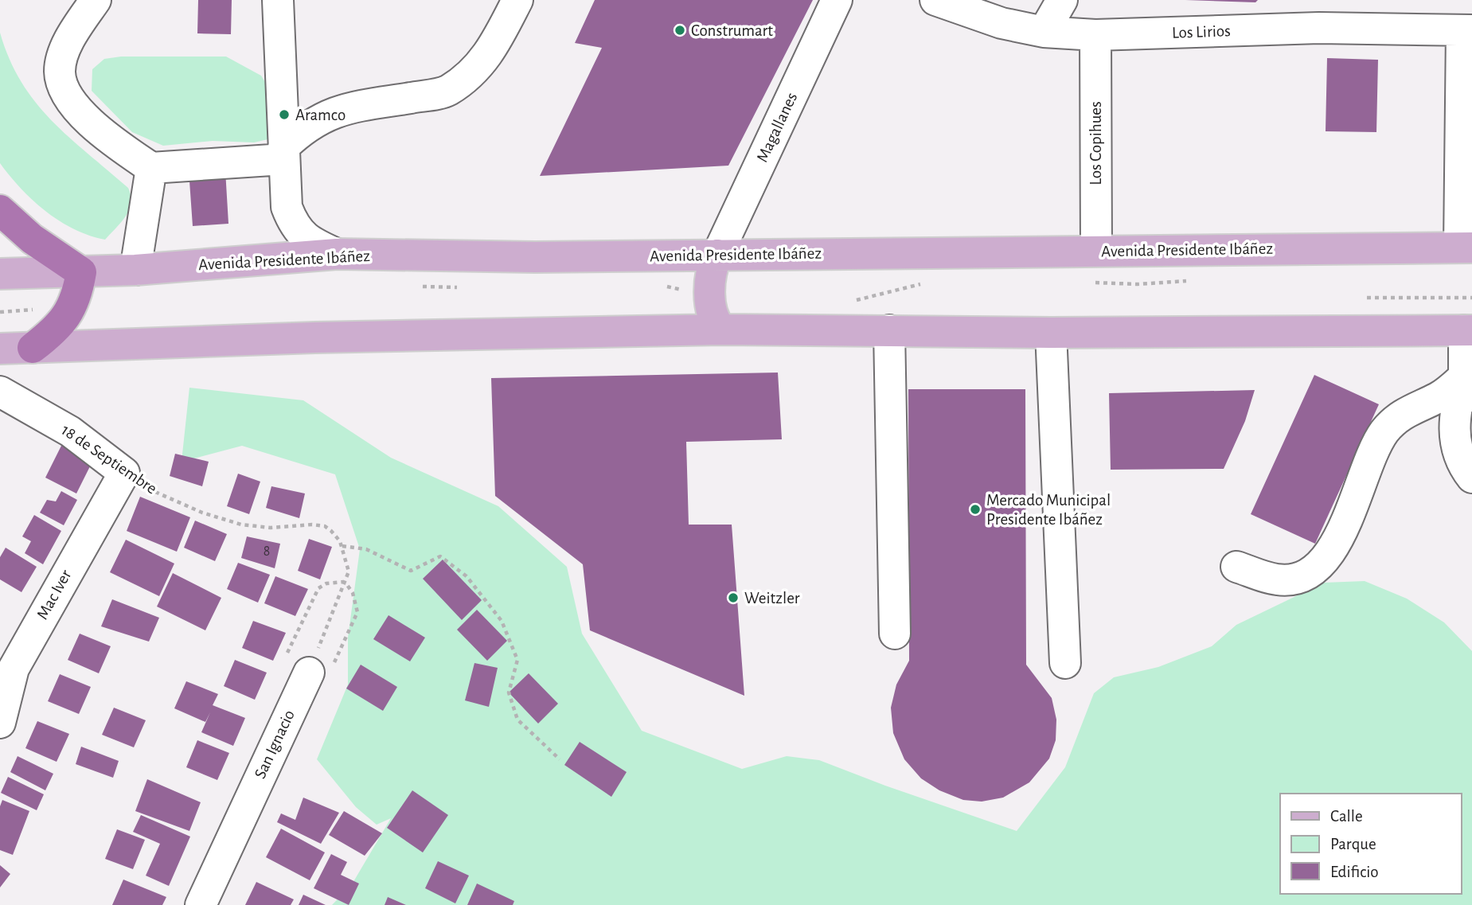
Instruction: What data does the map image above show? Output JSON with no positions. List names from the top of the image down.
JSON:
{
  "streets": {
    "main road": ["Avenida Presidente Ibáñez"],
    "street": [
      "Los Lirios",
      "Magallanes",
      "Los Copihues",
      "18 de Septiembre",
      "Mac Iver",
      "San Ignacio"
    ]
  },
  "crossings": [
    ["Los Lirios", "Los Copihues"],
    ["Magallanes", "Avenida Presidente Ibáñez"],
    ["Los Copihues", "Avenida Presidente Ibáñez"],
    ["18 de Septiembre", "Mac Iver"]
  ],
  "places": [
    "Construmart",
    "Aramco",
    "Mercado Municipal Presidente Ibáñez",
    "Weitzler"
  ],
  "house_numbers": ["8"],
  "legend": ["Calle", "Parque", "Edificio"]
}
